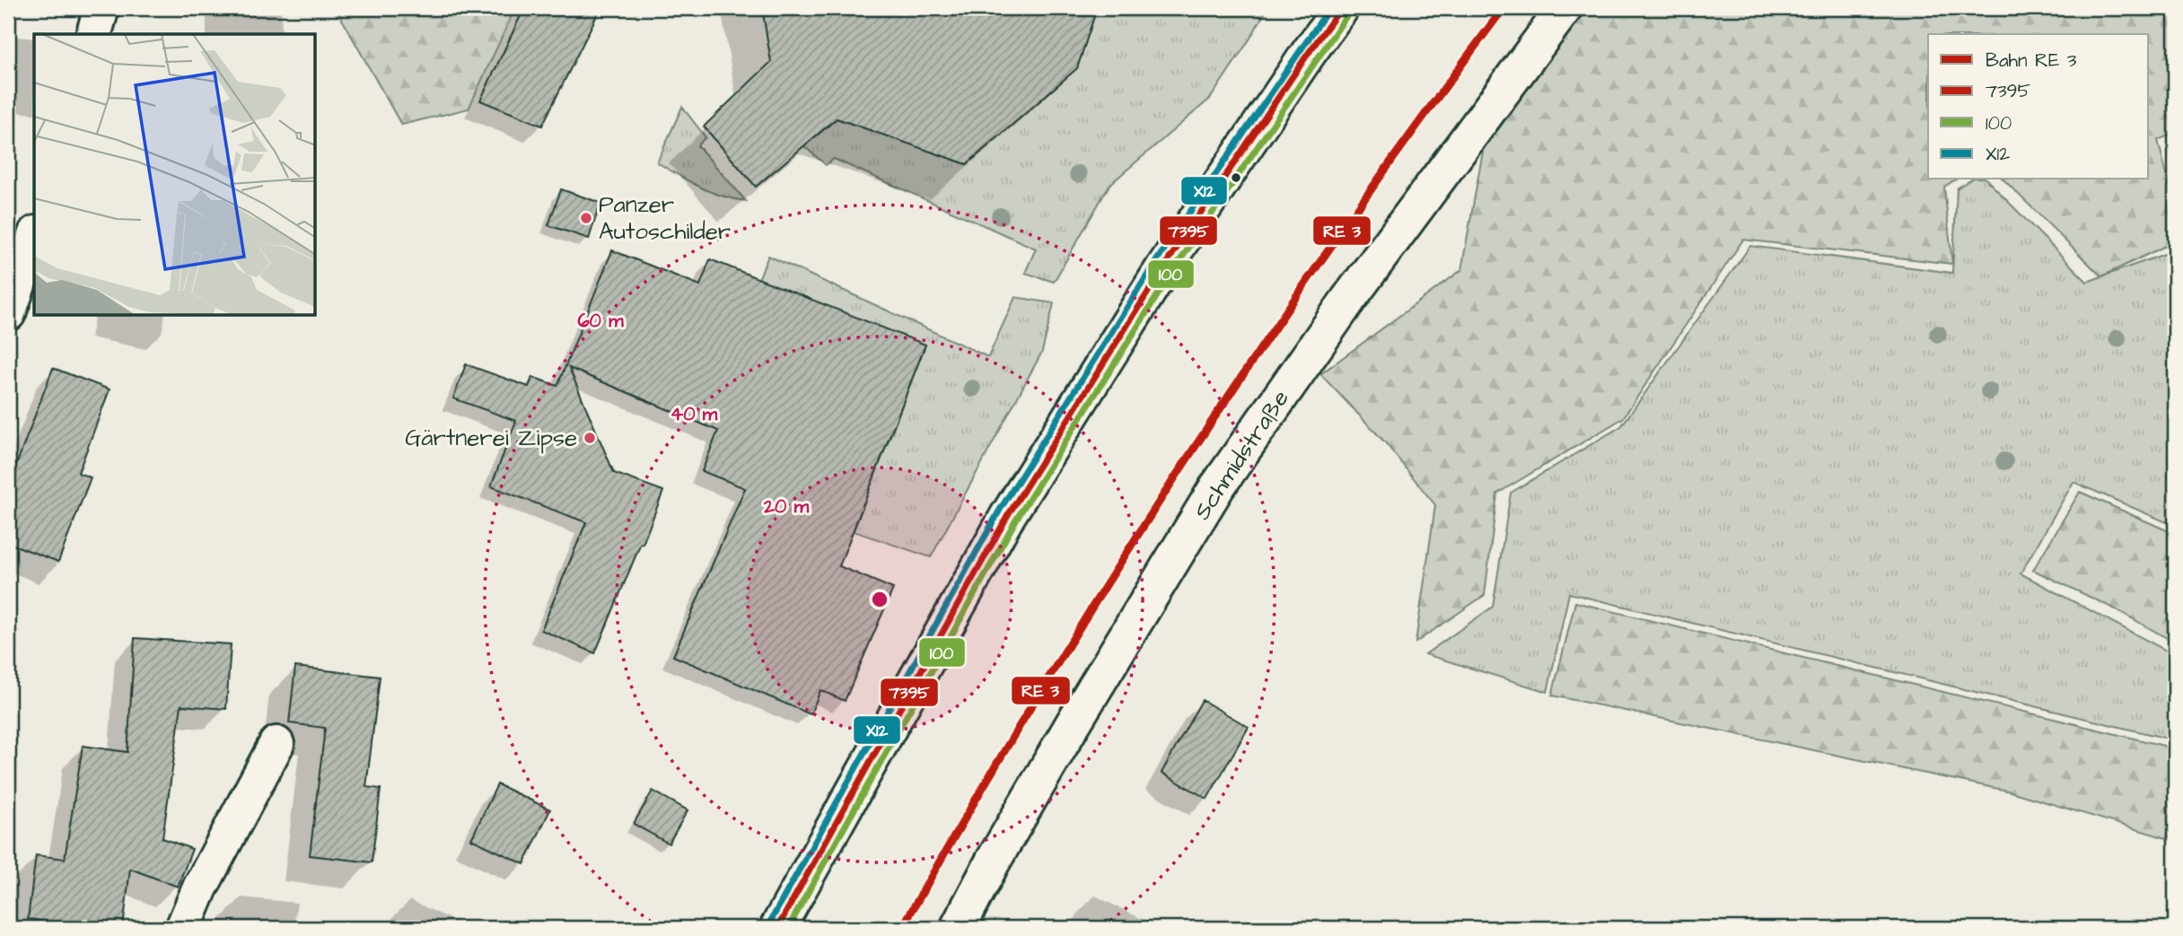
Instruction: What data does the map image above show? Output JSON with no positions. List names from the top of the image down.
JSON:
{
  "streets": {
    "street": ["Schmidstraße"]
  },
  "places": ["Panzer Autoschilder", "Gärtnerei Zipse"],
  "lines": ["transit line 7395", "transit line X12", "transit line 100"],
  "legend": [
    "Bahn RE 3",
    "7395",
    "100",
    "X12"
  ],
  "rings": ["60 m", "40 m", "20 m"]
}
